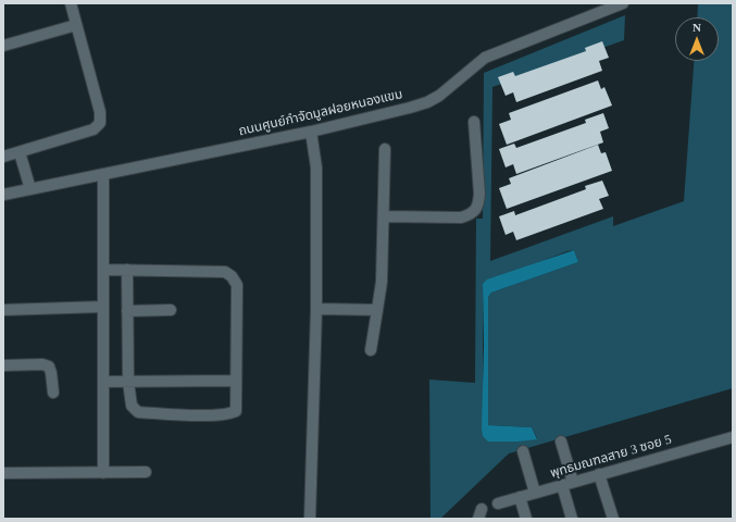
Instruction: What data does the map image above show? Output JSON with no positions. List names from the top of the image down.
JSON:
{
  "streets": {
    "street": ["ถนนศูนย์กำจัดมูลฝอยหนองแขม", "พุทธมณฑลสาย 3 ซอย 5"]
  },
  "north": "top"
}
